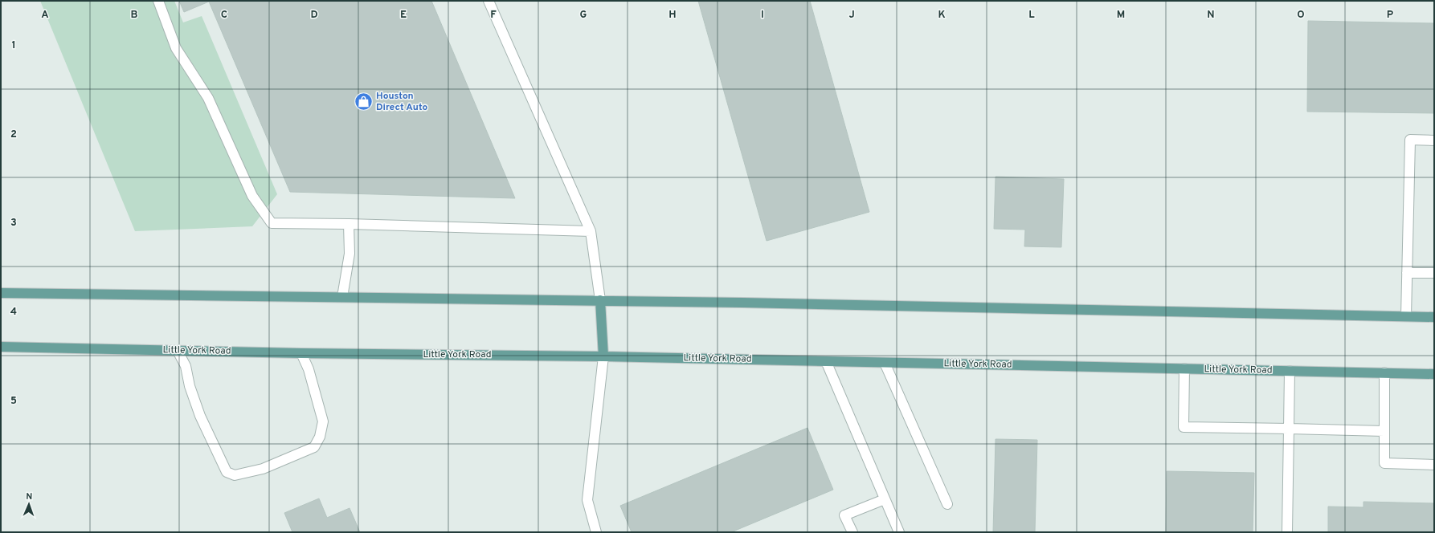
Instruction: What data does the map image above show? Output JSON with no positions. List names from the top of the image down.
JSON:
{
  "streets": {
    "main road": ["Little York Road"]
  },
  "places": {
    "shop": ["Houston Direct Auto"]
  },
  "north": "top",
  "grid": {
    "columns": [
      "A",
      "B",
      "C",
      "D",
      "E",
      "F",
      "G",
      "H",
      "I",
      "J",
      "K",
      "L",
      "M",
      "N",
      "O",
      "P"
    ],
    "rows": [
      "1",
      "2",
      "3",
      "4",
      "5"
    ]
  }
}
